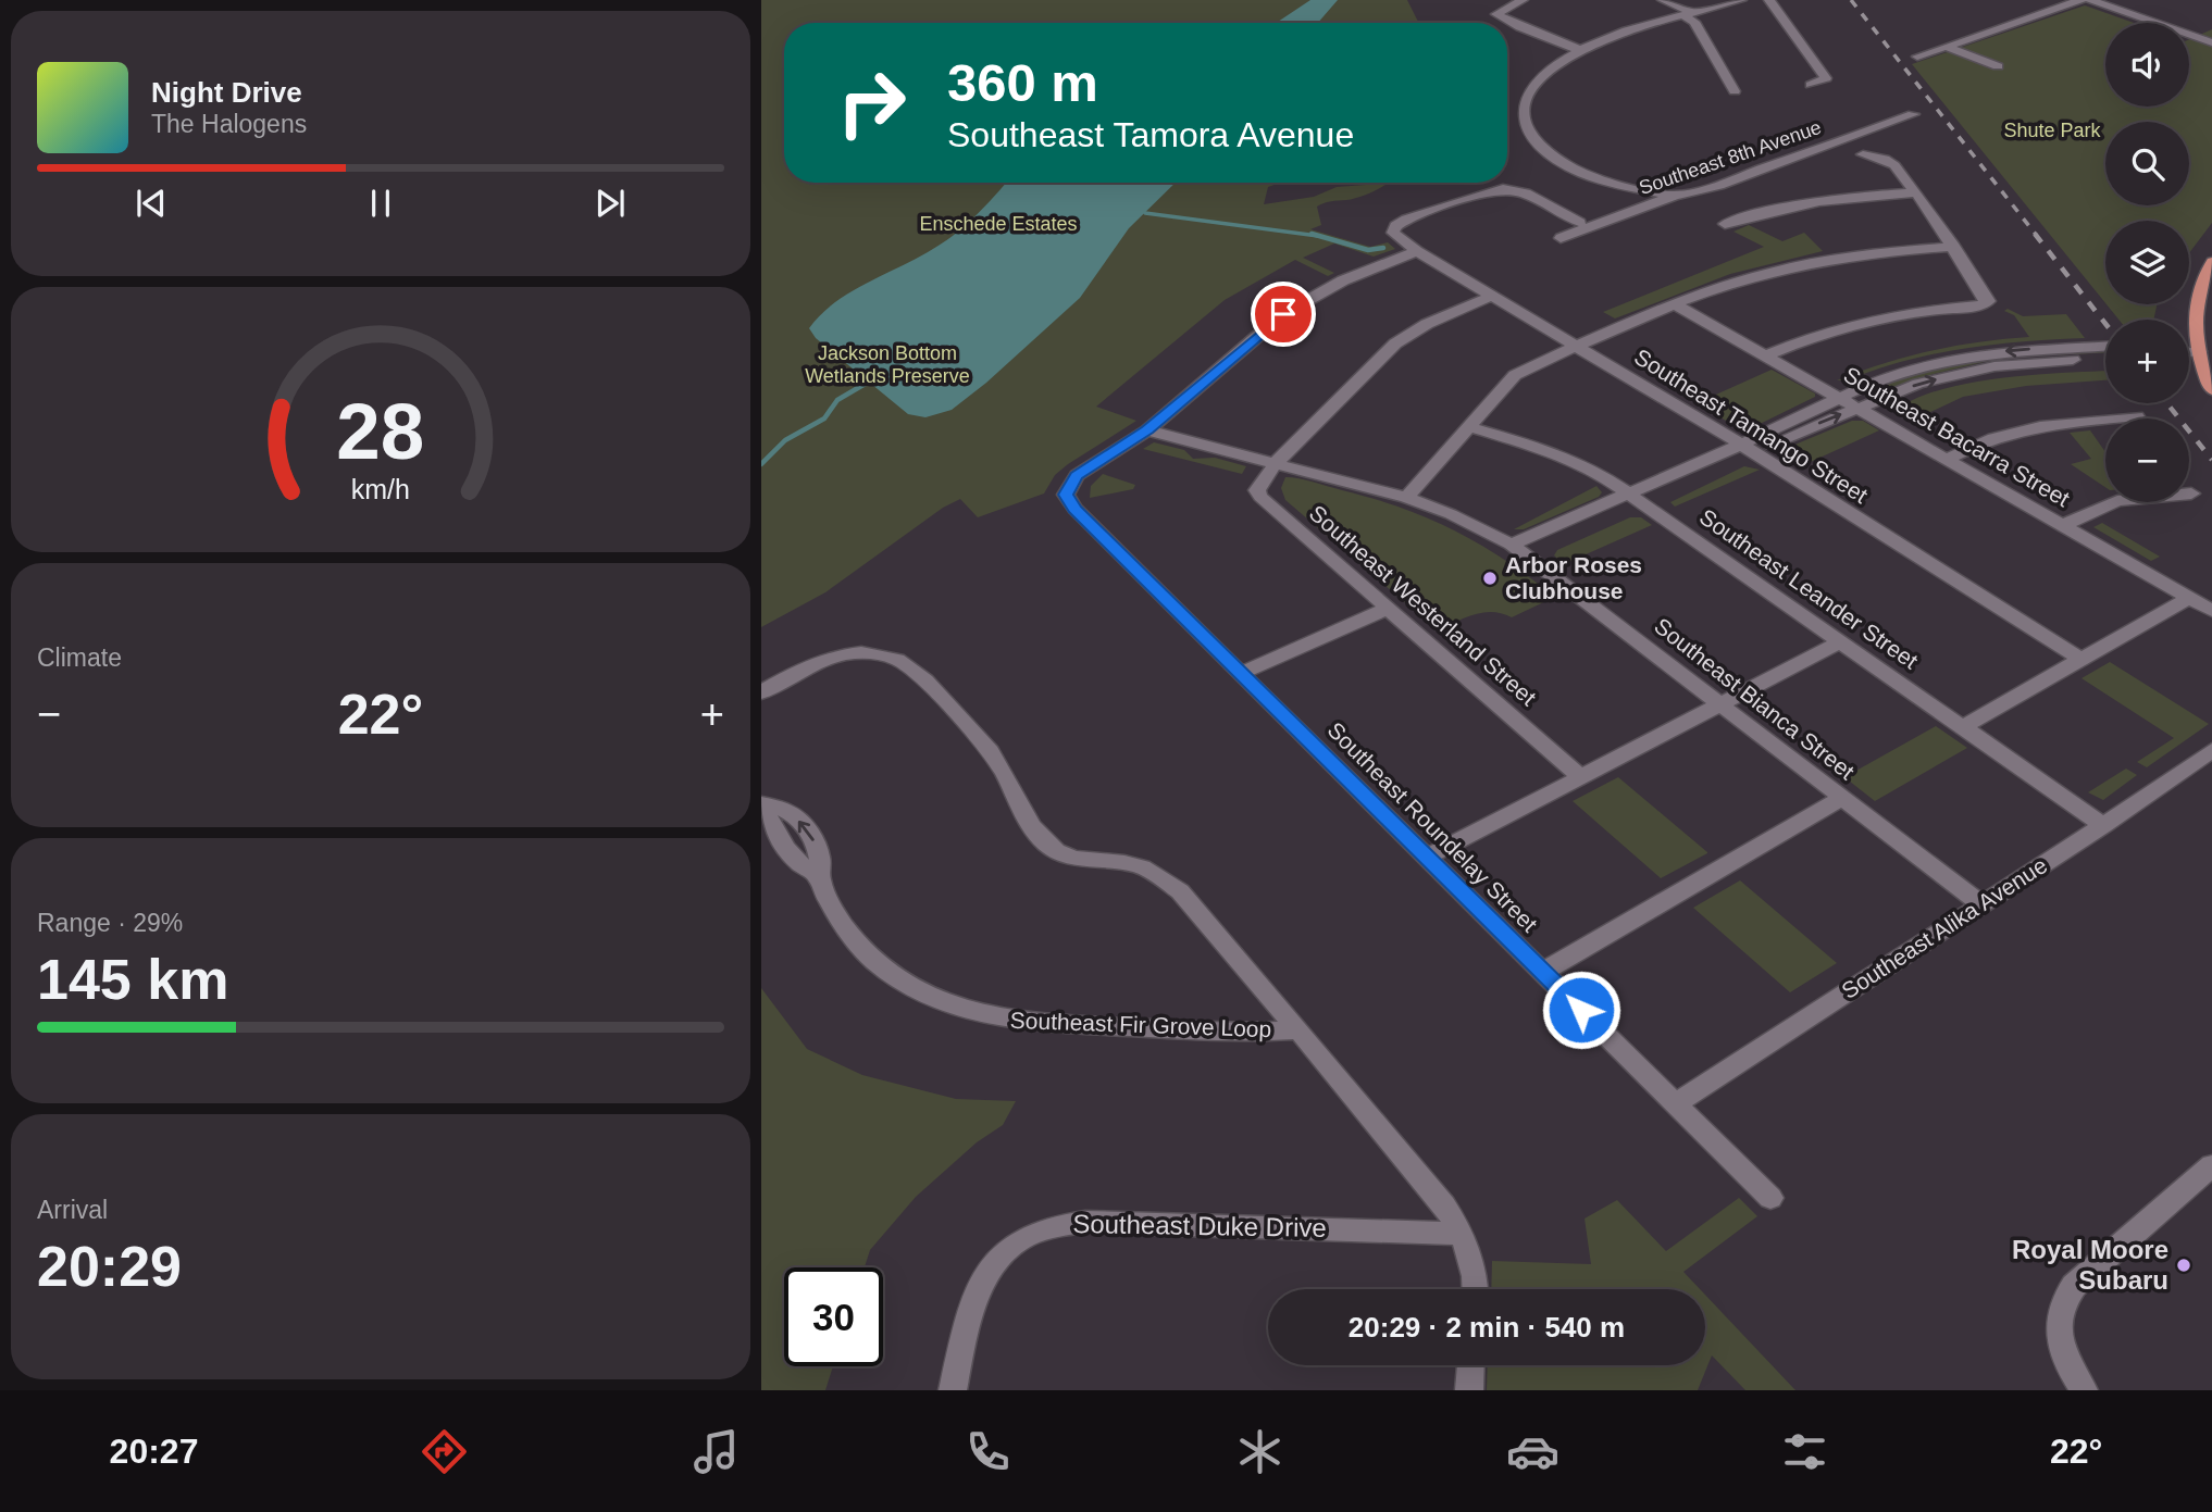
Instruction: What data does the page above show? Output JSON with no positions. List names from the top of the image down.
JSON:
{
  "streets": {
    "street": [
      "Southeast 8th Avenue",
      "Southeast Tamango Street",
      "Southeast Bacarra Street",
      "Southeast Leander Street",
      "Southeast Westerland Street",
      "Southeast Bianca Street",
      "Southeast Roundelay Street",
      "Southeast Alika Avenue",
      "Southeast Fir Grove Loop",
      "Southeast Duke Drive"
    ]
  },
  "crossings": [
    ["Southeast Leander Street", "Southeast Alika Avenue"],
    ["Southeast Westerland Street", "Southeast Bianca Street"],
    ["Southeast Bianca Street", "Southeast Roundelay Street"],
    ["Southeast Bianca Street", "Southeast Alika Avenue"],
    ["Southeast Roundelay Street", "Southeast Alika Avenue"],
    ["Southeast Fir Grove Loop", "Southeast Duke Drive"]
  ],
  "parks": ["Shute Park", "Enschede Estates", "Jackson Bottom Wetlands Preserve"],
  "places": ["Arbor Roses Clubhouse", "Royal Moore Subaru"],
  "page": {
    "map_buttons": ["+", "−"],
    "turn": ["360 m", "Southeast Tamora Avenue"],
    "song": ["Night Drive", "The Halogens"],
    "tile": [
      "Climate",
      ["Range · 29%", "145 km"],
      ["Arrival", "20:29"]
    ],
    "heat": ["−", "22°", "+"],
    "limit": "30",
    "trip": "20:29 · 2 min · 540 m",
    "tabs": ["20:27", "22°"],
    "gauge": ["28", "km/h"]
  }
}
